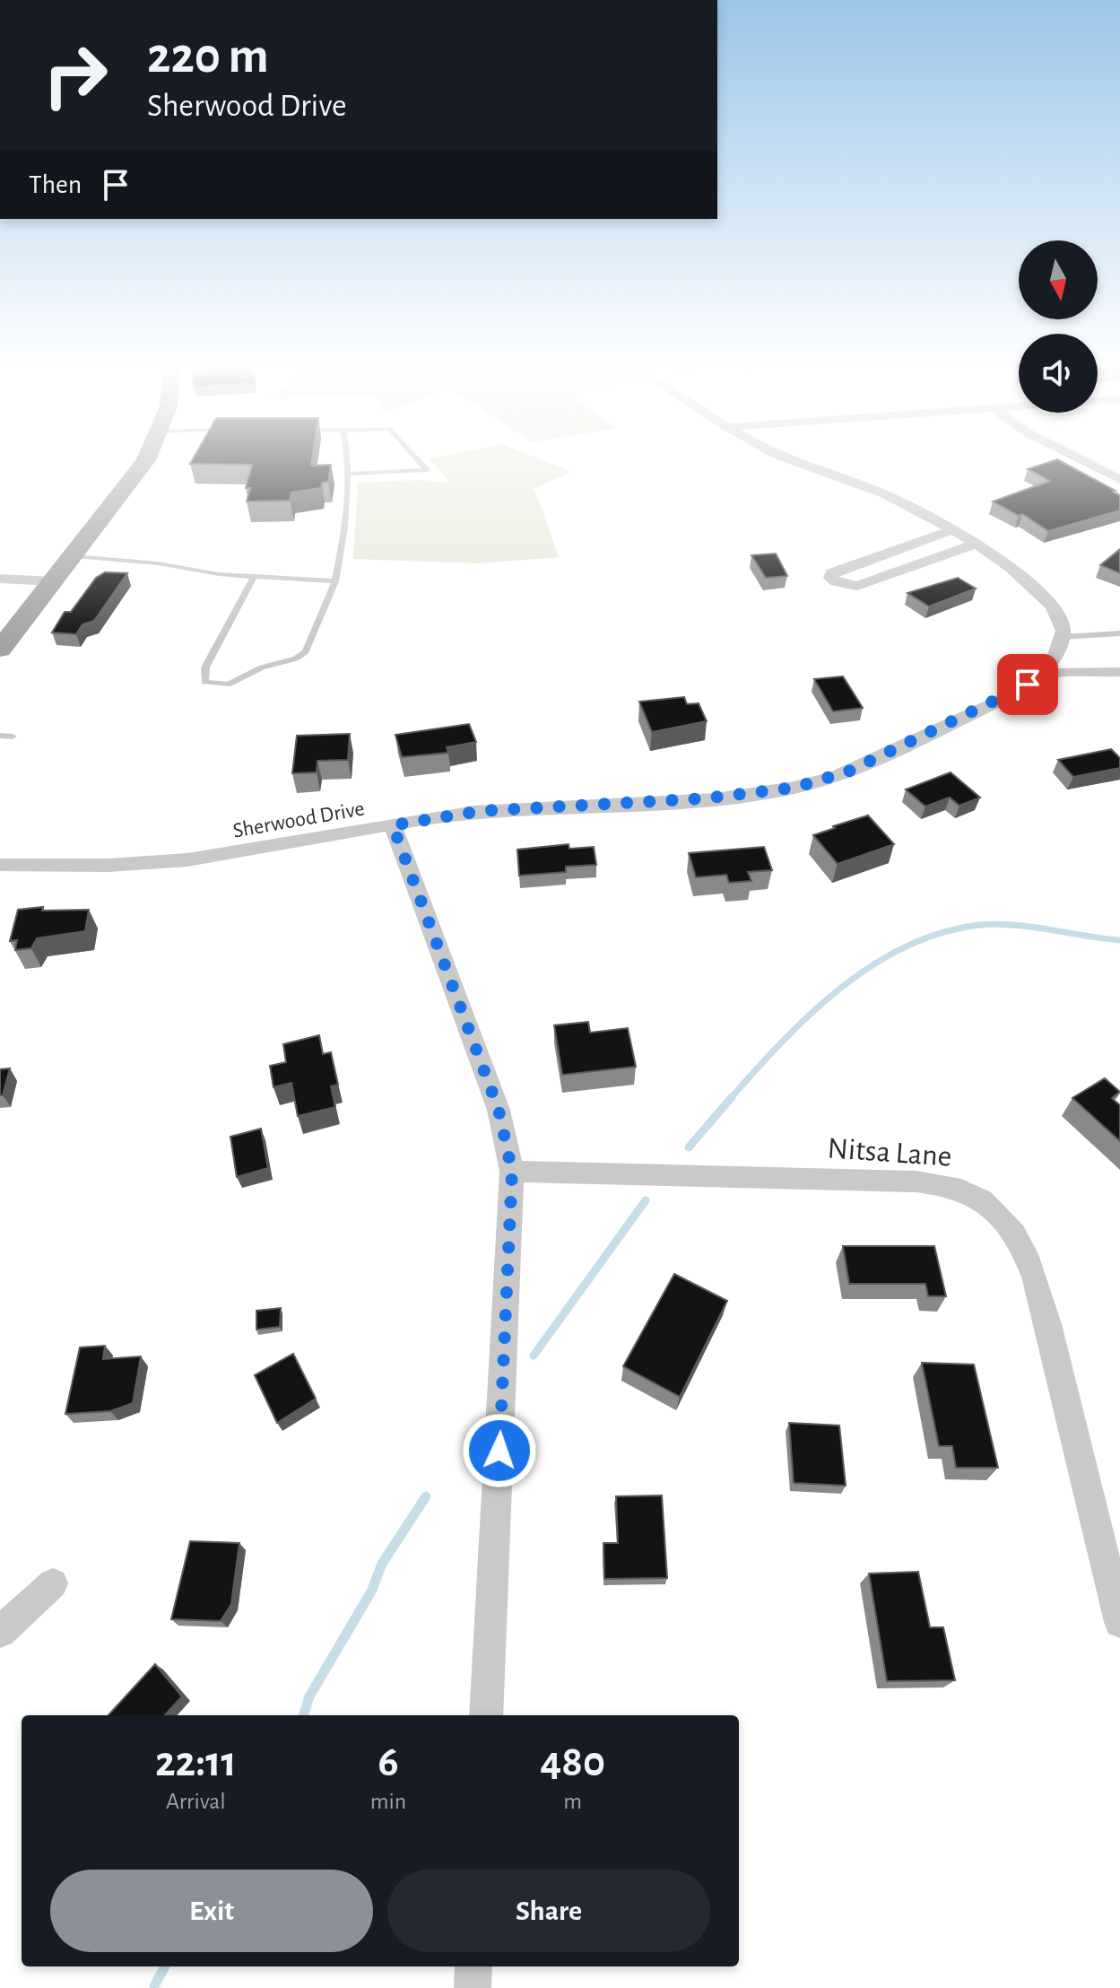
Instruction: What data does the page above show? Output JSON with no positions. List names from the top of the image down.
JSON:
{
  "streets": {
    "street": ["Sherwood Drive", "Nitsa Lane"]
  },
  "north": "bottom",
  "page": {
    "turn": ["220 m", "Sherwood Drive"],
    "then": "Then",
    "eta": [
      "22:11",
      "Arrival",
      "6",
      "min",
      "480",
      "m"
    ],
    "buttons": ["Exit", "Share"]
  }
}
